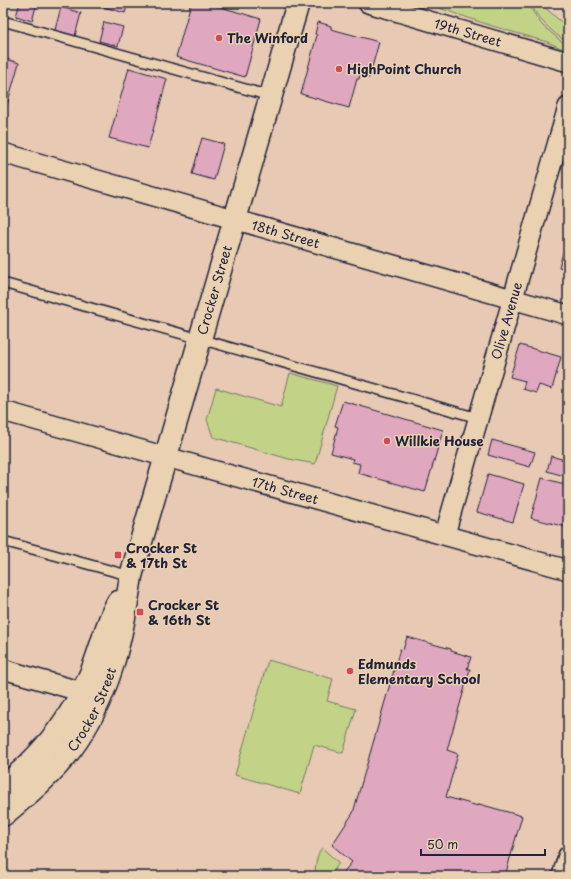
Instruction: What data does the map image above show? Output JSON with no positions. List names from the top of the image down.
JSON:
{
  "streets": {
    "street": [
      "19th Street",
      "18th Street",
      "Crocker Street",
      "Olive Avenue",
      "17th Street"
    ]
  },
  "crossings": [
    ["18th Street", "Crocker Street"],
    ["18th Street", "Olive Avenue"],
    ["Crocker Street", "17th Street"],
    ["Olive Avenue", "17th Street"]
  ],
  "places": {
    "other": [
      "The Winford",
      "HighPoint Church",
      "Willkie House",
      "Edmunds Elementary School"
    ],
    "transit": ["Crocker St & 17th St", "Crocker St & 16th St"]
  },
  "scale_bar": "50 m"
}
